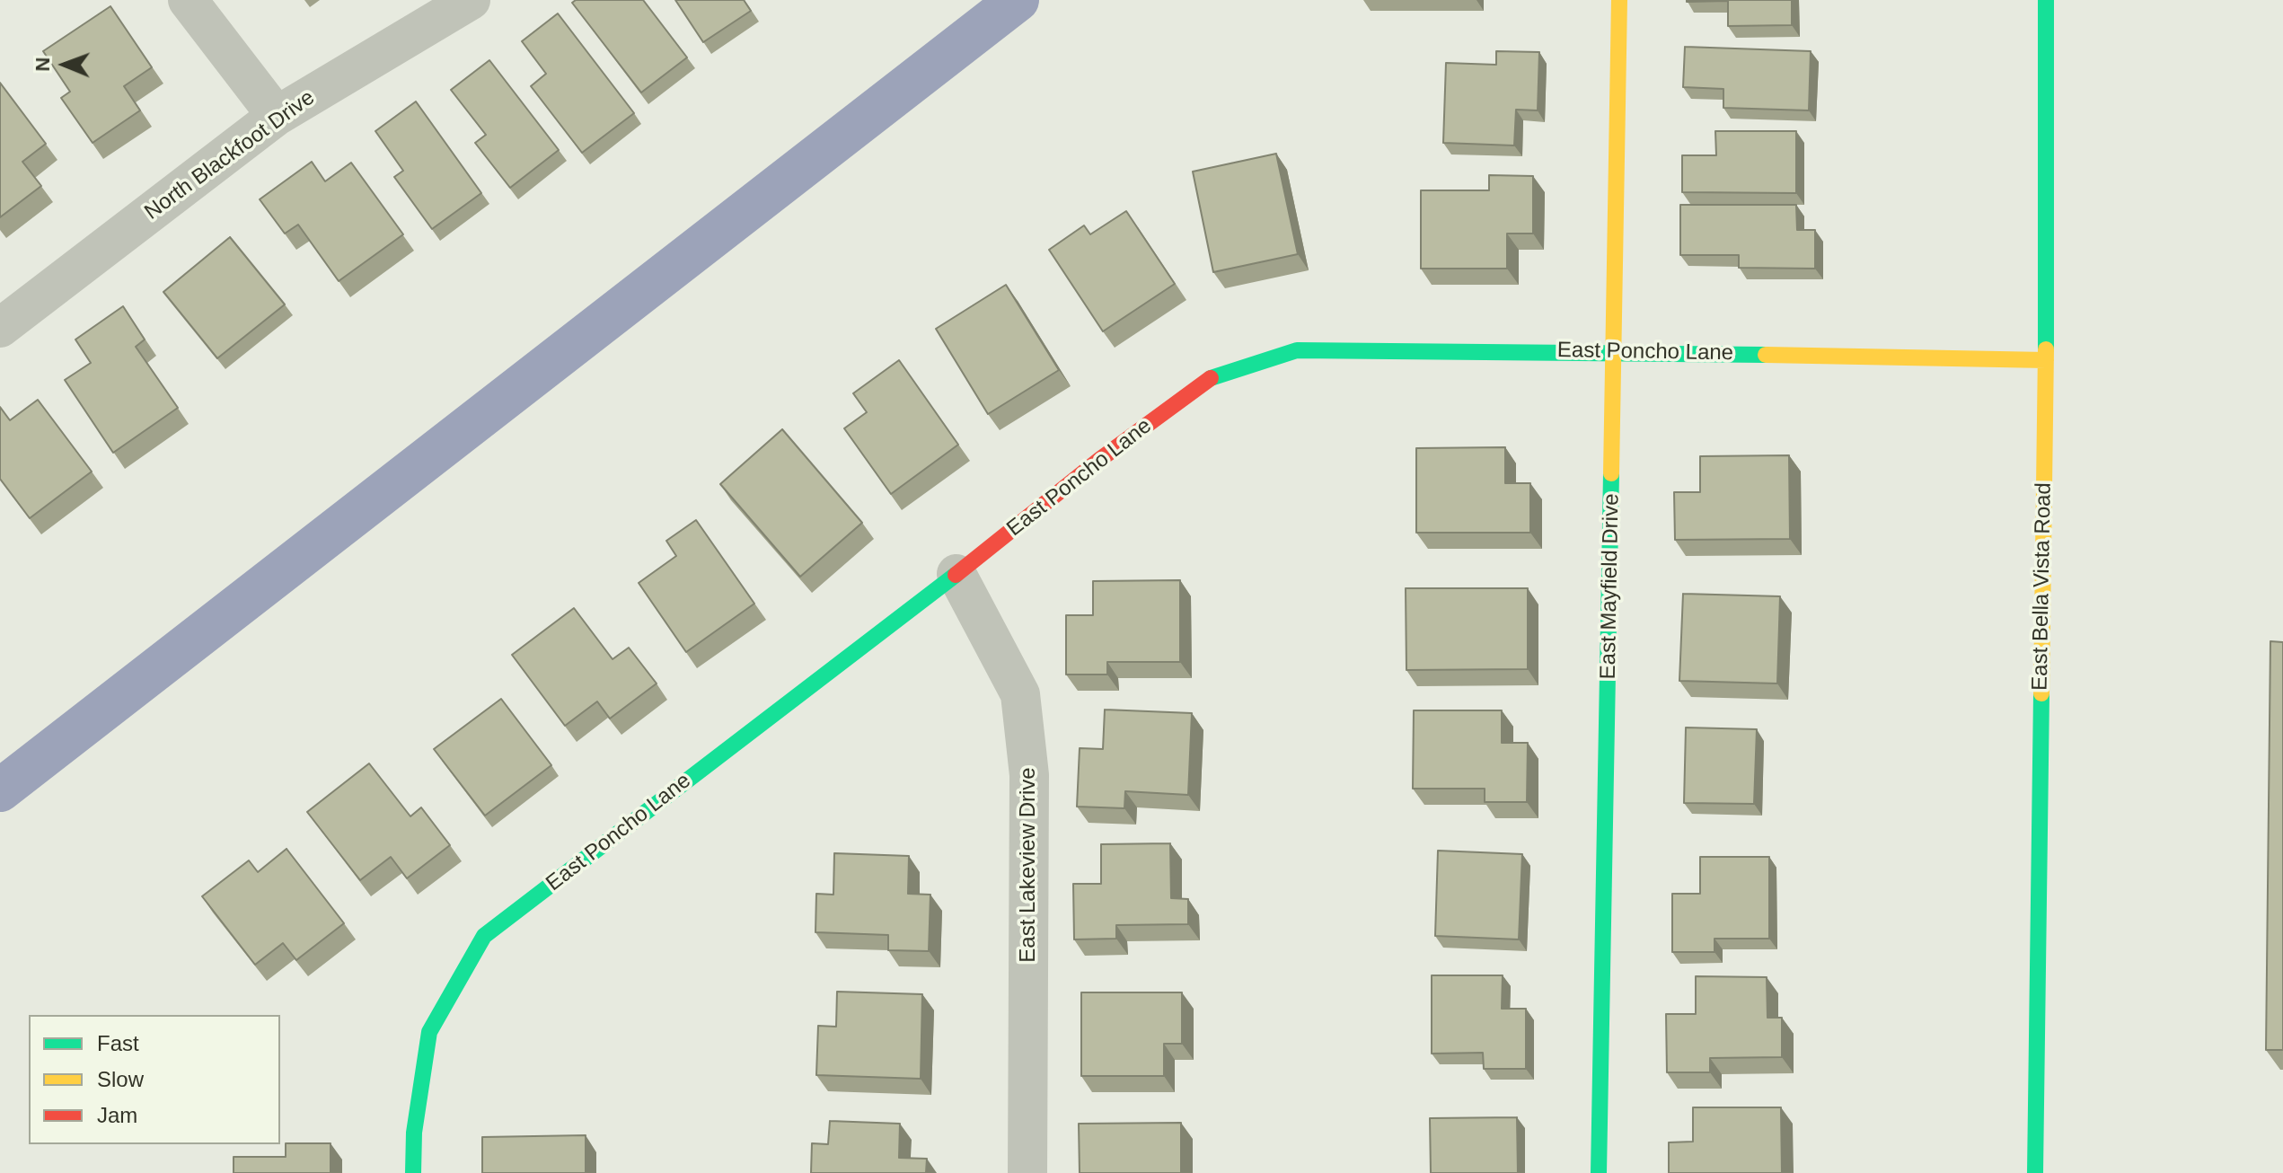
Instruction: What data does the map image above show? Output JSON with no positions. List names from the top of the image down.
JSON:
{
  "streets": {
    "street": [
      "North Blackfoot Drive",
      "East Poncho Lane",
      "East Mayfield Drive",
      "East Bella Vista Road",
      "East Lakeview Drive"
    ]
  },
  "crossings": [
    ["East Poncho Lane", "East Mayfield Drive"],
    ["East Poncho Lane", "East Bella Vista Road"],
    ["East Poncho Lane", "East Lakeview Drive"]
  ],
  "legend": ["Fast", "Slow", "Jam"],
  "north": "left"
}
